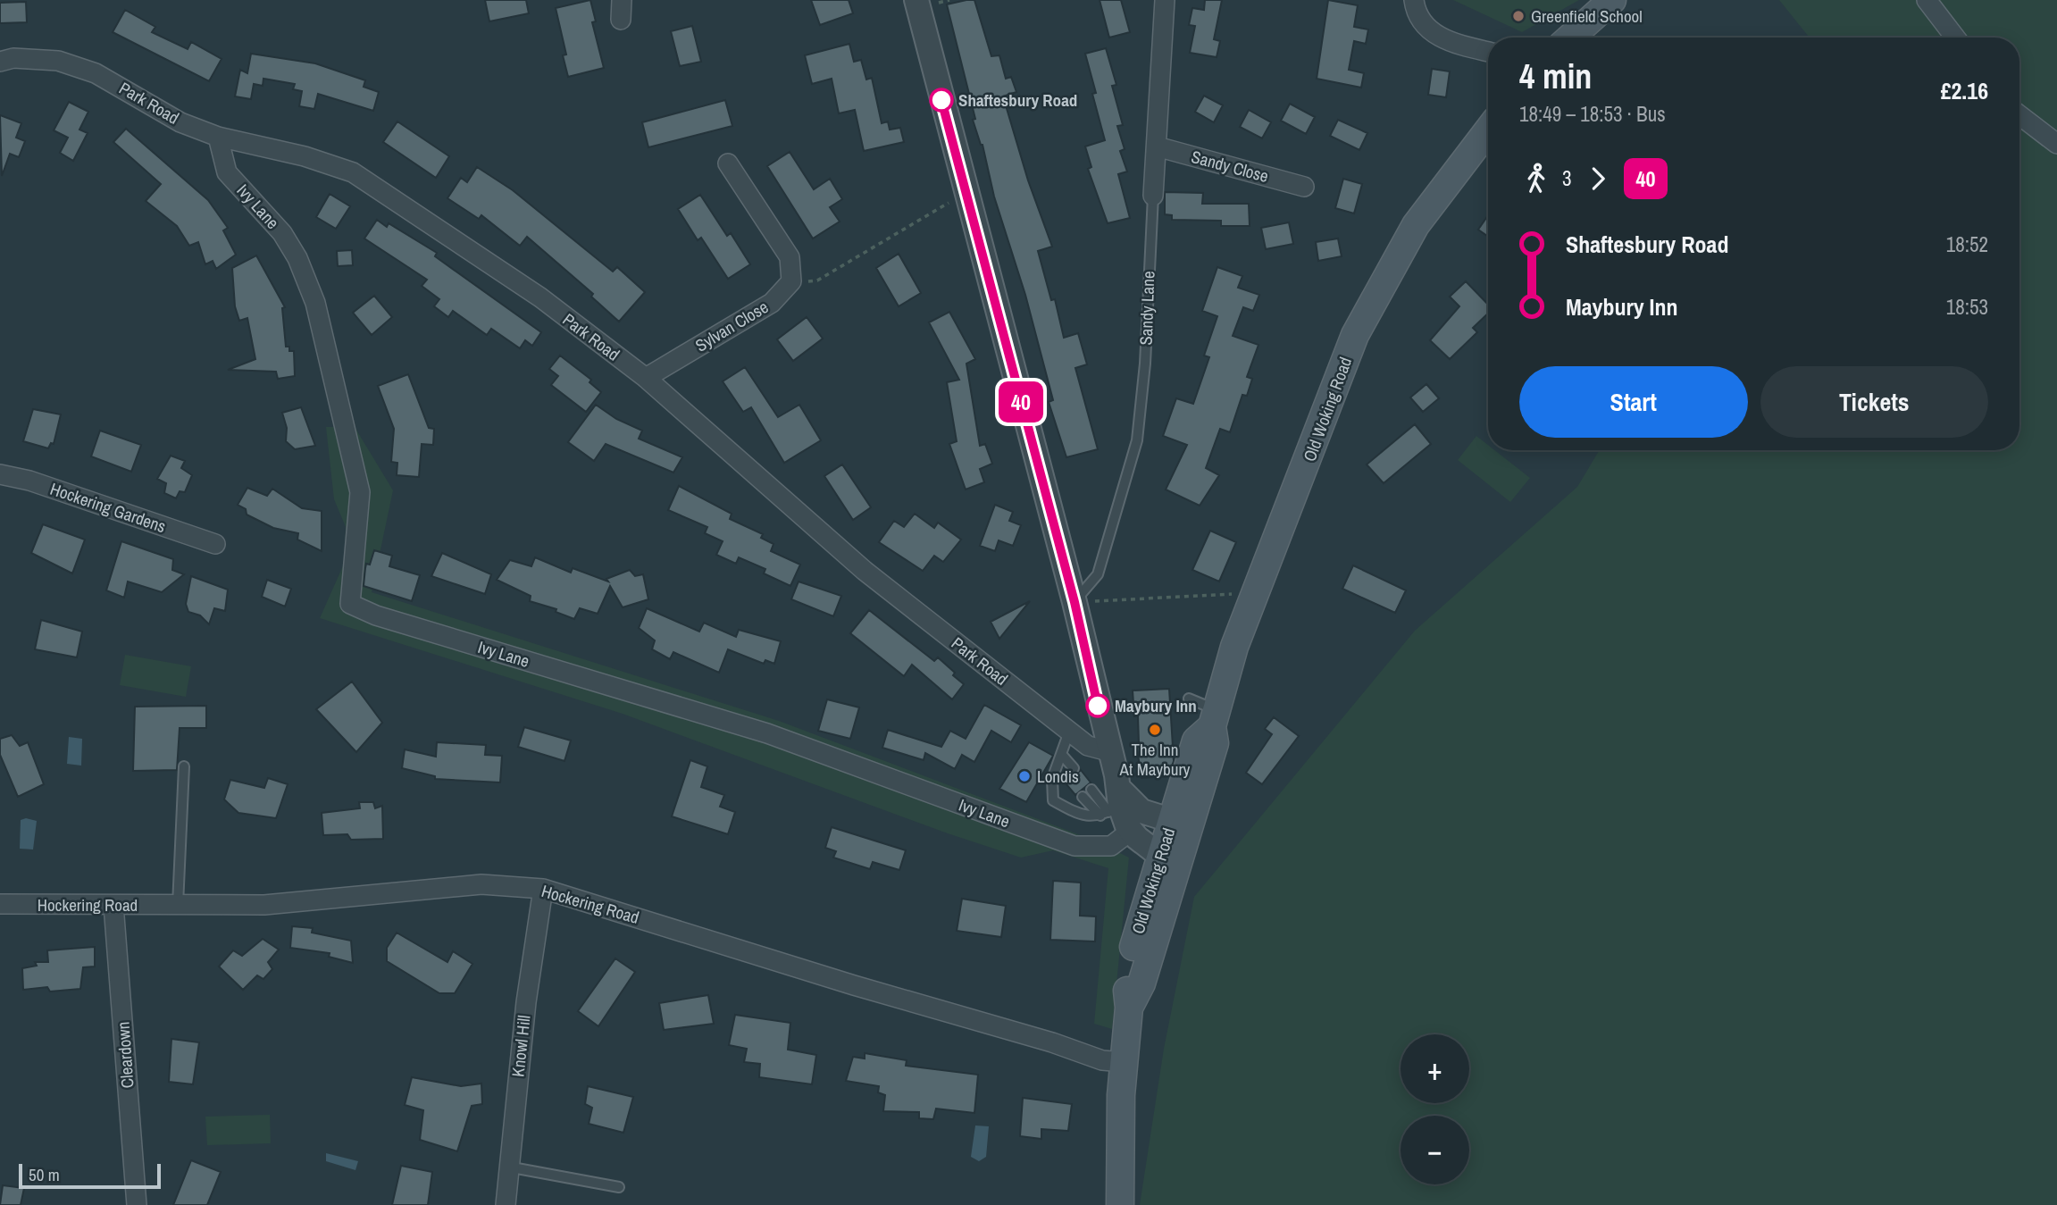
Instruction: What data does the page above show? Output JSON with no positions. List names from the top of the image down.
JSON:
{
  "streets": {
    "main road": ["Old Woking Road"],
    "street": [
      "Park Road",
      "Sandy Close",
      "Ivy Lane",
      "Sandy Lane",
      "Sylvan Close",
      "Hockering Gardens",
      "Hockering Road",
      "Knowl Hill",
      "Cleardown"
    ]
  },
  "crossings": [
    ["Park Road", "Ivy Lane"],
    ["Park Road", "Sylvan Close"],
    ["Sandy Close", "Sandy Lane"],
    ["Old Woking Road", "Hockering Road"],
    ["Hockering Road", "Knowl Hill"],
    ["Hockering Road", "Cleardown"]
  ],
  "places": [
    "Greenfield School",
    "Shaftesbury Road",
    "Maybury Inn",
    "The Inn At Maybury",
    "Londis"
  ],
  "lines": ["bus line 40"],
  "scale_bar": "50 m",
  "page": {
    "on_map": "40",
    "heading": ["4 min", "18:49 – 18:53 · Bus", "£2.16"],
    "legs": ["3", "40"],
    "list": [
      {
        "name": "Shaftesbury Road",
        "value": "18:52"
      },
      {
        "name": "Maybury Inn",
        "value": "18:53"
      }
    ],
    "buttons": ["Start", "Tickets"],
    "map_buttons": ["+", "−"],
    "scale": "50 m"
  }
}
